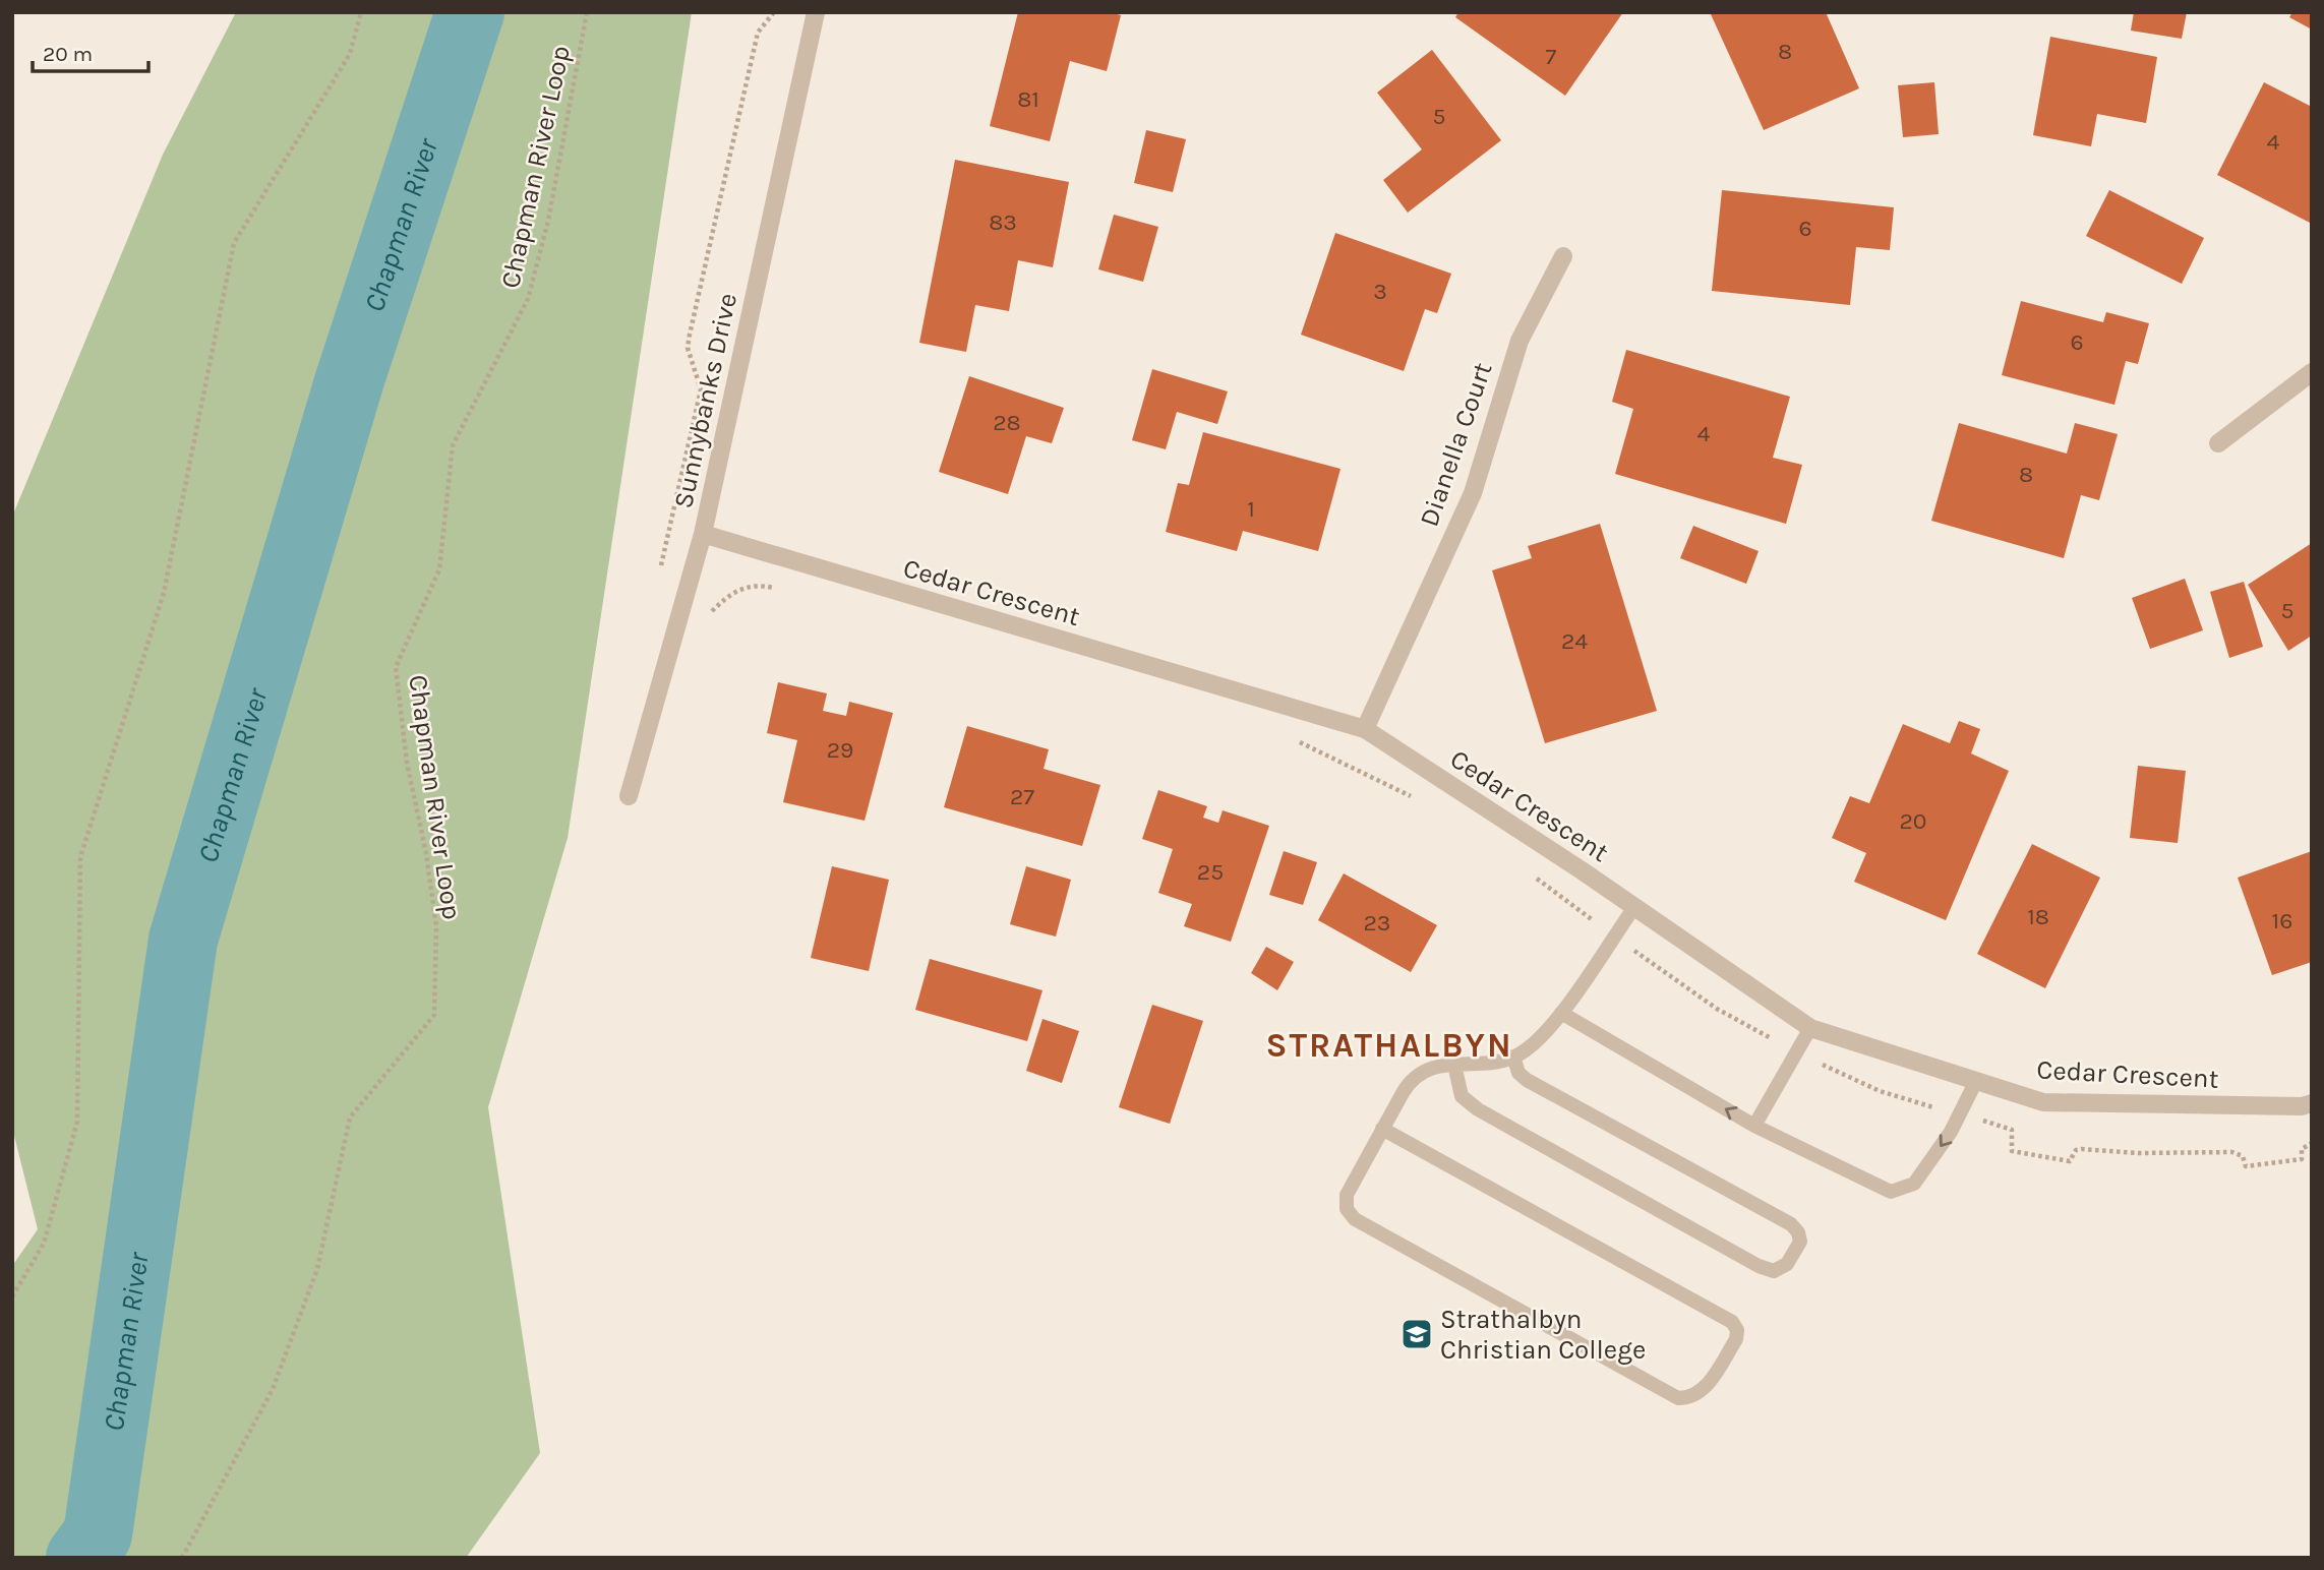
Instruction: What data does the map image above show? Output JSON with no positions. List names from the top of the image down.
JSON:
{
  "streets": {
    "street": ["Sunnybanks Drive", "Dianella Court", "Cedar Crescent"],
    "path": ["Chapman River Loop"]
  },
  "crossings": [
    ["Sunnybanks Drive", "Cedar Crescent"],
    ["Dianella Court", "Cedar Crescent"]
  ],
  "districts": ["STRATHALBYN"],
  "water": ["Chapman River"],
  "places": {
    "school or university": ["Strathalbyn Christian College"]
  },
  "house_numbers": [
    "8",
    "7",
    "81",
    "5",
    "4",
    "83",
    "6",
    "3",
    "6",
    "28",
    "4",
    "8",
    "1",
    "5",
    "24",
    "29",
    "27",
    "20",
    "25",
    "18",
    "16",
    "23"
  ],
  "scale_bar": "20 m"
}
